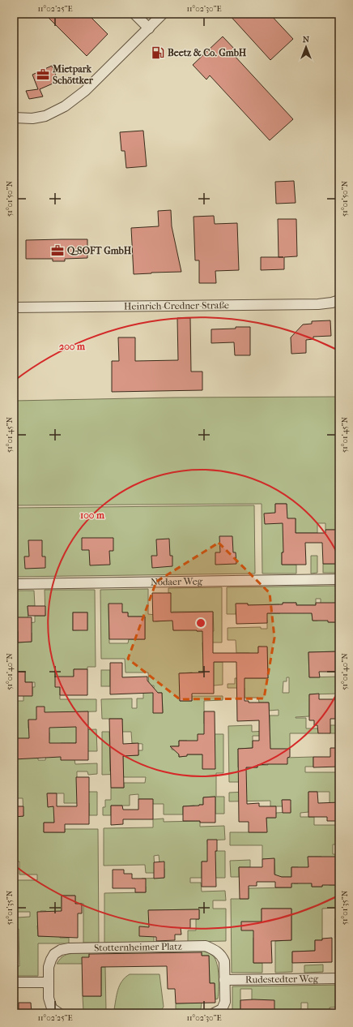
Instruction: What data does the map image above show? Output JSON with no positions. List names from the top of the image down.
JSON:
{
  "streets": {
    "street": [
      "Heinrich-Credner-Straße",
      "Nödaer Weg",
      "Stotternheimer Platz",
      "Rudestedter Weg"
    ]
  },
  "crossings": [
    ["Stotternheimer Platz", "Rudestedter Weg"]
  ],
  "places": {
    "fuel station": ["Beetz & Co. GmbH"],
    "office": ["Mietpark Schöttker", "Q-SOFT GmbH"]
  },
  "north": "top",
  "coordinates": [
    "11°02'25\"E",
    "11°02'30\"E",
    "51°01'50\"N",
    "51°01'45\"N",
    "51°01'40\"N",
    "51°01'35\"N"
  ],
  "rings": ["200 m", "100 m"]
}
